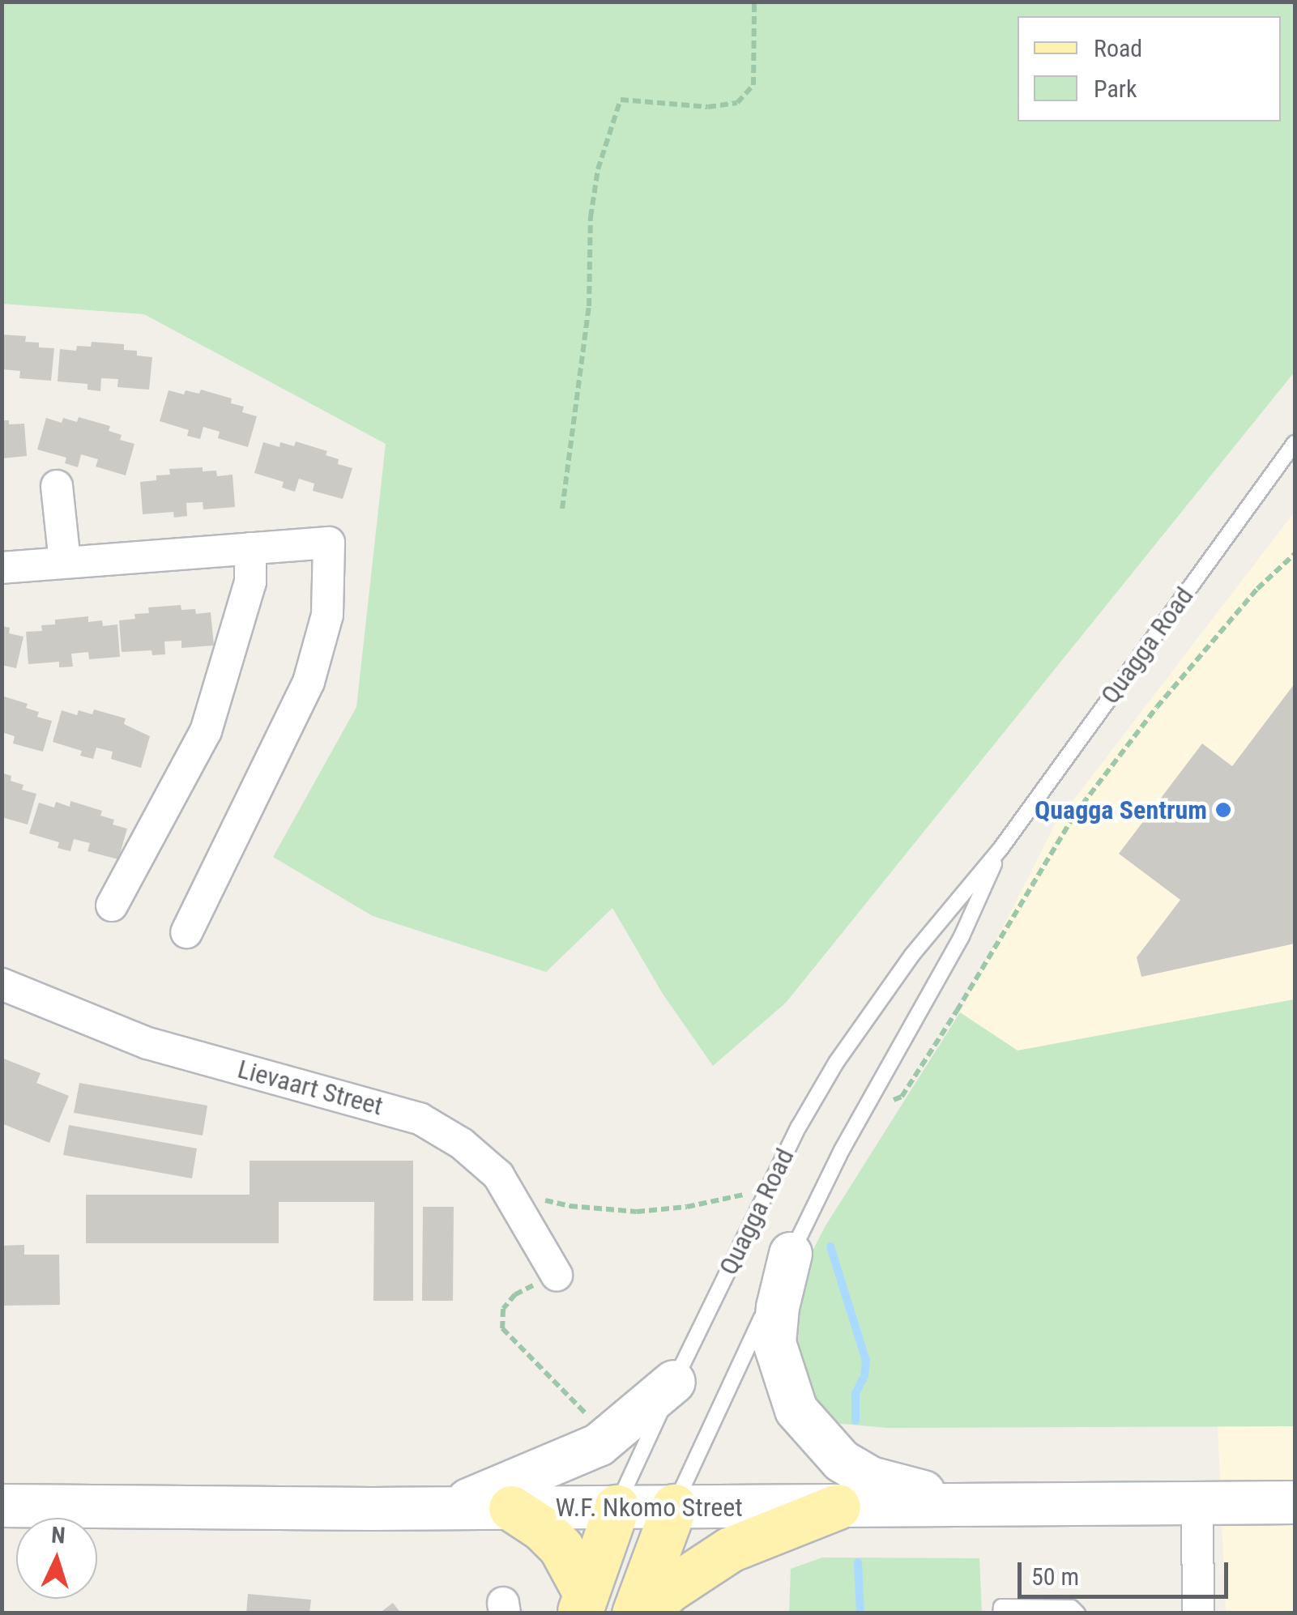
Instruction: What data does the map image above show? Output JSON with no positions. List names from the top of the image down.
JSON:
{
  "streets": {
    "main road": ["Quagga Road", "W.F. Nkomo Street"],
    "street": ["Lievaart Street"]
  },
  "crossings": [
    ["Quagga Road", "W.F. Nkomo Street"]
  ],
  "places": ["Quagga Sentrum"],
  "legend": ["Road", "Park"],
  "scale_bar": "50 m",
  "north": "top"
}
